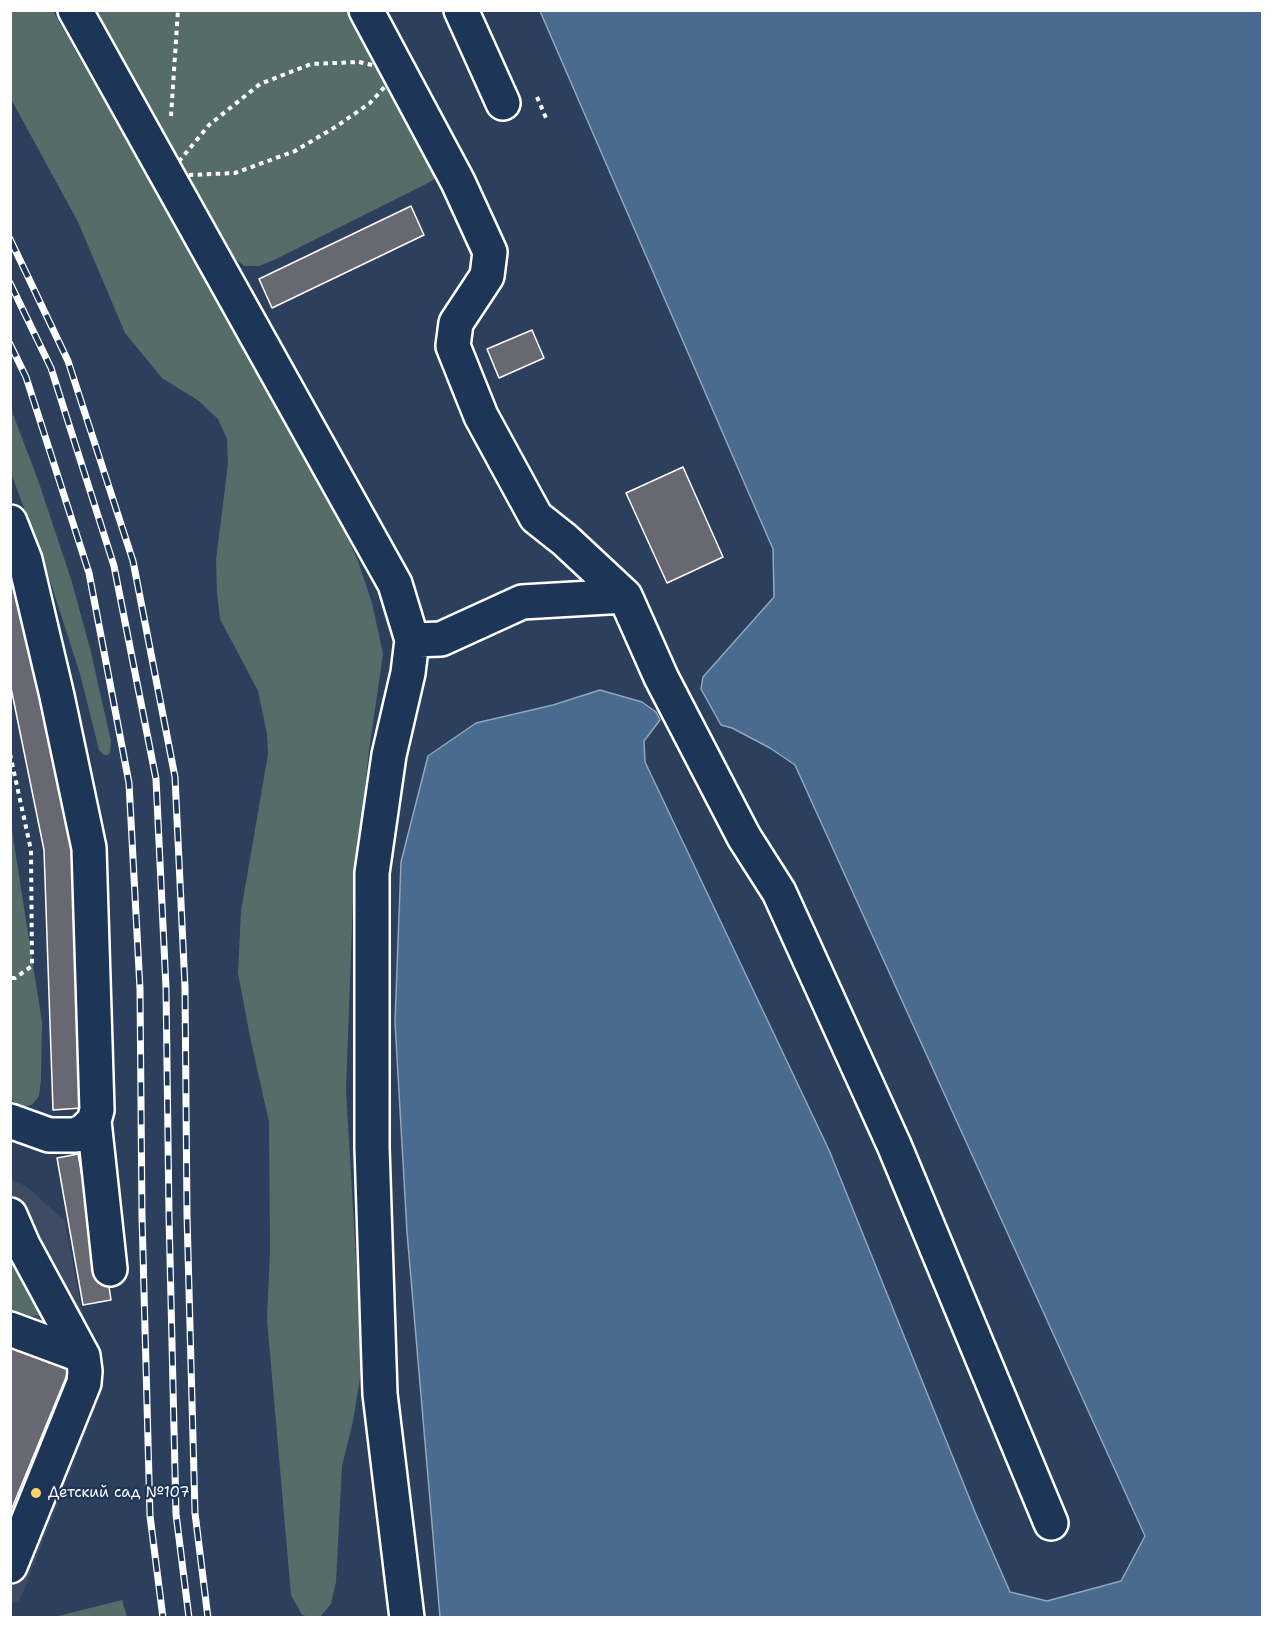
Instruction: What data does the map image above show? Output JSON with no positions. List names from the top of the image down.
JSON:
{
  "places": ["Детский сад №107"]
}
